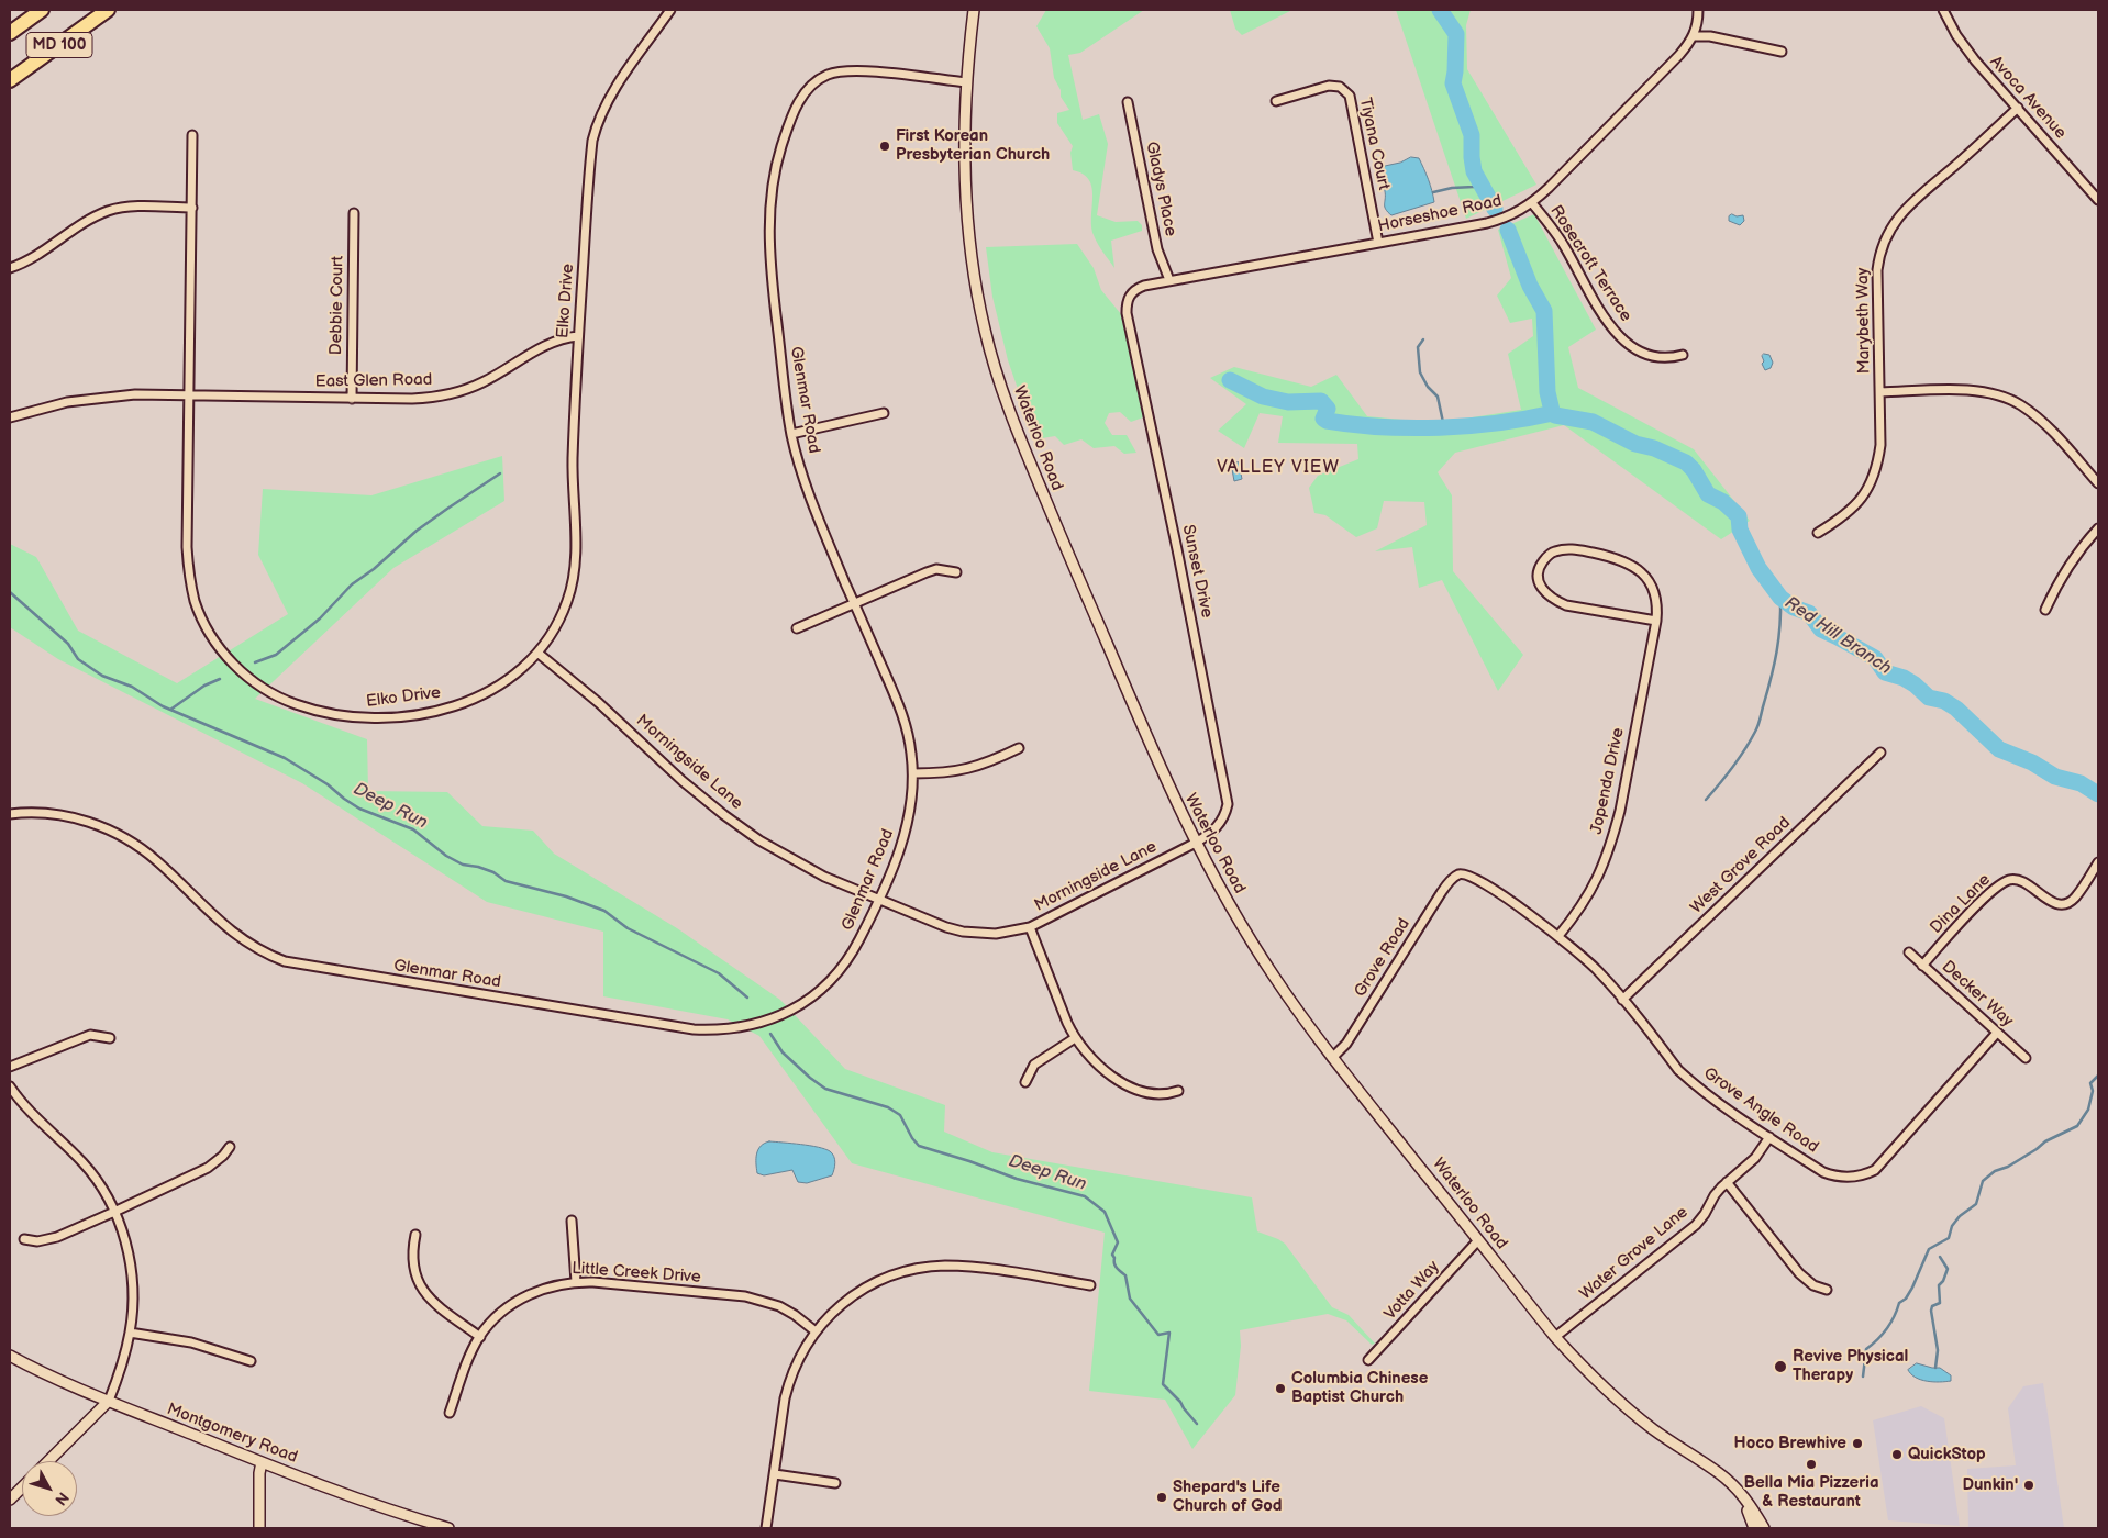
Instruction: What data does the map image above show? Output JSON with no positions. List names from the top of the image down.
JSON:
{
  "streets": {
    "highway": ["MD 100"],
    "main road": ["Waterloo Road", "Montgomery Road"],
    "street": [
      "Avoca Avenue",
      "Tiyana Court",
      "Gladys Place",
      "Horseshoe Road",
      "Rosecroft Terrace",
      "Elko Drive",
      "Debbie Court",
      "Marybeth Way",
      "East Glen Road",
      "Glenmar Road",
      "Sunset Drive",
      "Morningside Lane",
      "Jopenda Drive",
      "West Grove Road",
      "Dina Lane",
      "Grove Road",
      "Decker Way",
      "Grove Angle Road",
      "Water Grove Lane",
      "Little Creek Drive",
      "Votta Way"
    ]
  },
  "crossings": [
    ["Avoca Avenue", "Marybeth Way"],
    ["Tiyana Court", "Horseshoe Road"],
    ["Gladys Place", "Horseshoe Road"],
    ["Horseshoe Road", "Rosecroft Terrace"],
    ["Horseshoe Road", "Sunset Drive"],
    ["Elko Drive", "East Glen Road"],
    ["Elko Drive", "Morningside Lane"],
    ["Debbie Court", "East Glen Road"],
    ["Glenmar Road", "Waterloo Road"],
    ["Glenmar Road", "Morningside Lane"],
    ["Waterloo Road", "Sunset Drive"],
    ["Waterloo Road", "Morningside Lane"],
    ["Waterloo Road", "Grove Road"],
    ["Waterloo Road", "Water Grove Lane"],
    ["Waterloo Road", "Votta Way"],
    ["Sunset Drive", "Morningside Lane"],
    ["Jopenda Drive", "Grove Angle Road"],
    ["West Grove Road", "Grove Angle Road"],
    ["Dina Lane", "Decker Way"],
    ["Grove Road", "Grove Angle Road"],
    ["Decker Way", "Grove Angle Road"],
    ["Grove Angle Road", "Water Grove Lane"]
  ],
  "districts": ["VALLEY VIEW"],
  "water": ["Red Hill Branch", "Deep Run"],
  "places": [
    "First Korean Presbyterian Church",
    "Revive Physical Therapy",
    "Columbia Chinese Baptist Church",
    "Hoco Brewhive",
    "QuickStop",
    "Bella Mia Pizzeria & Restaurant",
    "Dunkin'",
    "Shepard's Life Church of God"
  ],
  "north": "bottom right"
}
